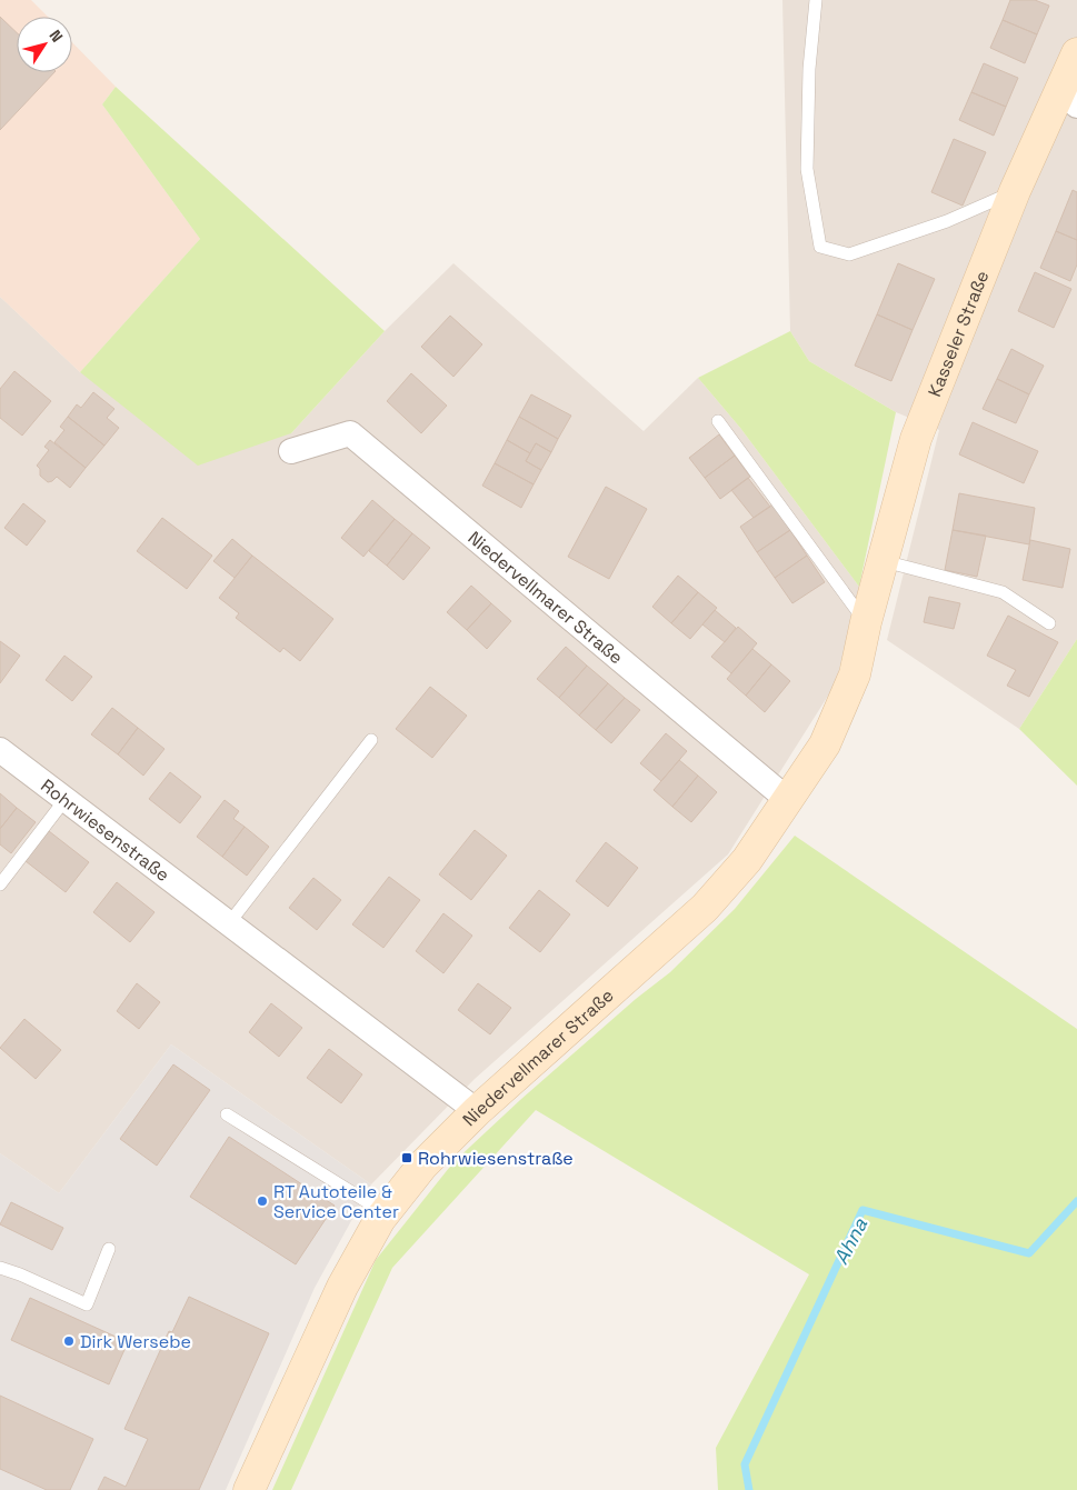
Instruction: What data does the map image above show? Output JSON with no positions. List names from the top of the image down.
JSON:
{
  "streets": {
    "main road": ["Kasseler Straße", "Niedervellmarer Straße"],
    "street": ["Rohrwiesenstraße"]
  },
  "crossings": [
    ["Kasseler Straße", "Niedervellmarer Straße"],
    ["Niedervellmarer Straße", "Rohrwiesenstraße"]
  ],
  "water": ["Ahna"],
  "places": {
    "transit": ["Rohrwiesenstraße"],
    "other": ["RT Autoteile & Service Center", "Dirk Wersebe"]
  },
  "north": "top right"
}
